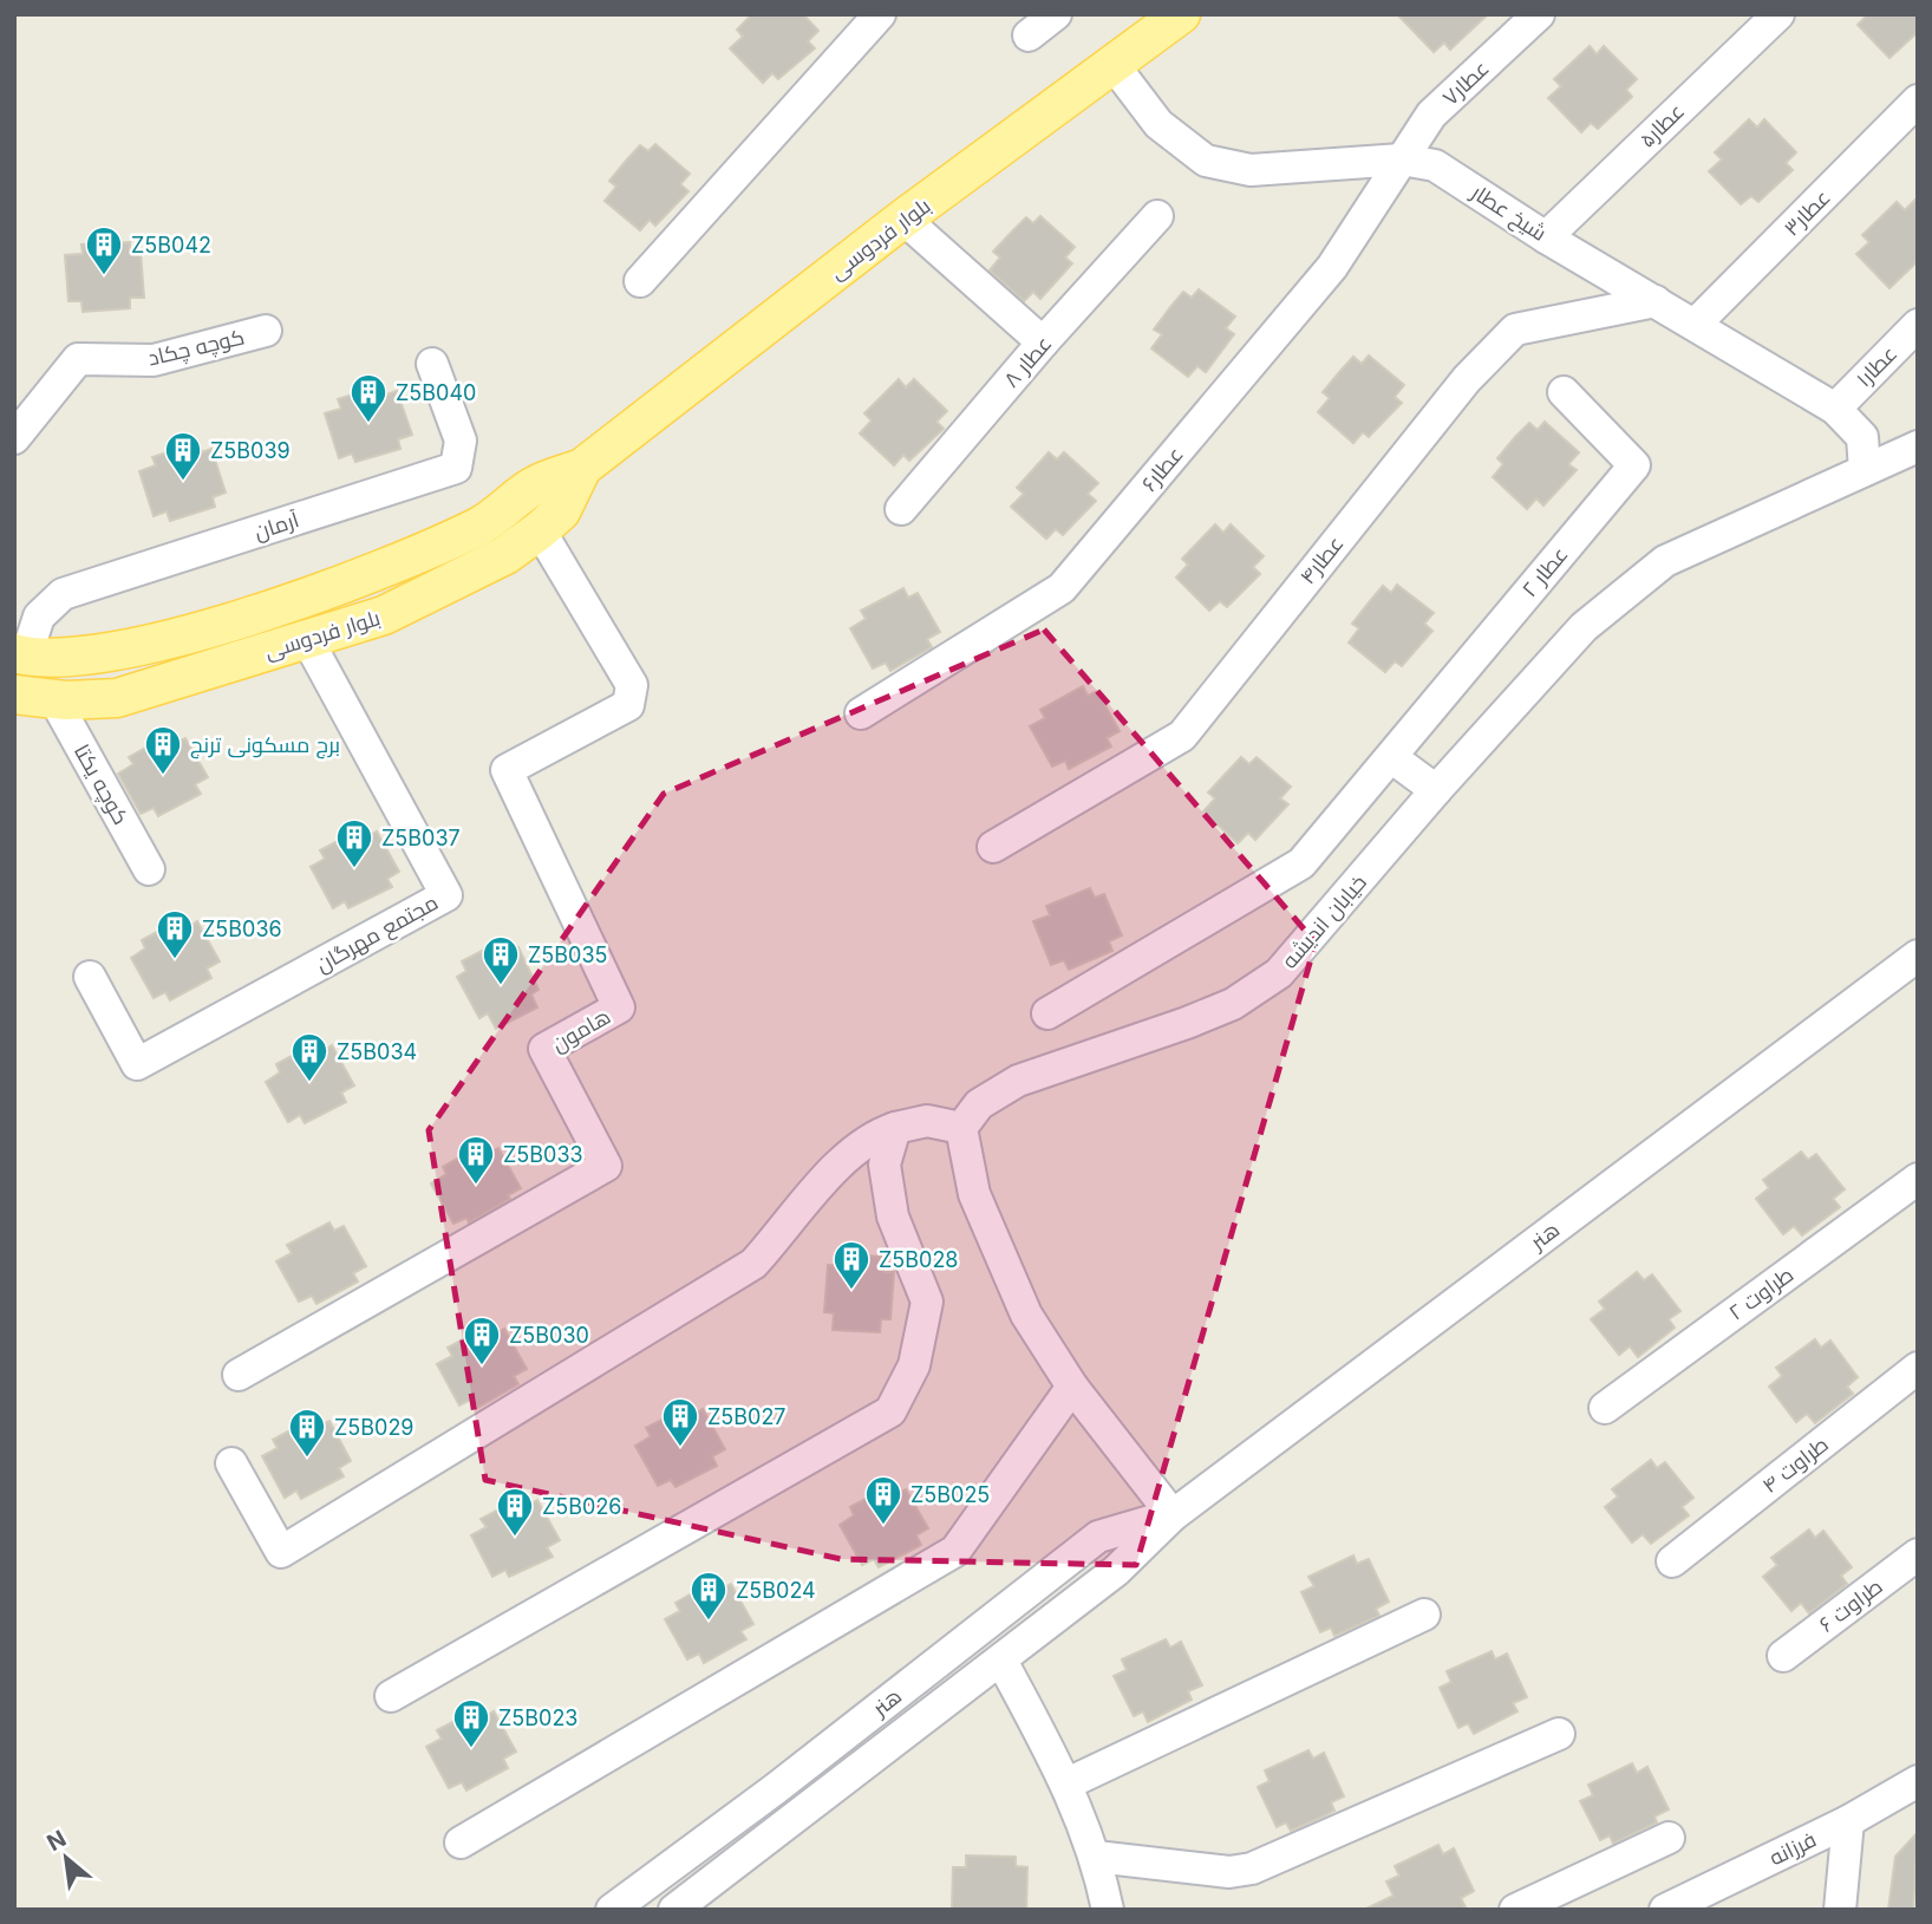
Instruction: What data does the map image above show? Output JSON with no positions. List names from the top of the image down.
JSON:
{
  "streets": {
    "main road": ["بلوار فردوسی"],
    "street": [
      "عطار۷",
      "عطار۵",
      "شیخ عطار",
      "عطار۳",
      "کوچه چکاد",
      "عطار ۸",
      "عطار۱",
      "عطار۶",
      "آرمان",
      "عطار۴",
      "عطار ۲",
      "کوچه یکتا",
      "خیابان اندیشه",
      "مجتمع مهرگان",
      "هامون",
      "هنر",
      "طراوت ۲",
      "طراوت ۴",
      "طراوت ۶",
      "فرزانه"
    ]
  },
  "crossings": [
    ["عطار۷", "شیخ عطار"],
    ["عطار۷", "عطار۶"],
    ["عطار۵", "شیخ عطار"],
    ["شیخ عطار", "عطار۳"],
    ["شیخ عطار", "بلوار فردوسی"],
    ["شیخ عطار", "عطار۱"],
    ["شیخ عطار", "عطار۶"],
    ["شیخ عطار", "عطار۴"],
    ["شیخ عطار", "خیابان اندیشه"],
    ["بلوار فردوسی", "آرمان"],
    ["بلوار فردوسی", "کوچه یکتا"],
    ["بلوار فردوسی", "مجتمع مهرگان"],
    ["بلوار فردوسی", "هامون"]
  ],
  "places": {
    "building": [
      "Z5B042",
      "Z5B040",
      "Z5B039",
      "برج مسکونی ترنج",
      "Z5B037",
      "Z5B036",
      "Z5B035",
      "Z5B034",
      "Z5B033",
      "Z5B028",
      "Z5B030",
      "Z5B027",
      "Z5B029",
      "Z5B025",
      "Z5B026",
      "Z5B024",
      "Z5B023"
    ]
  },
  "north": "top left"
}
